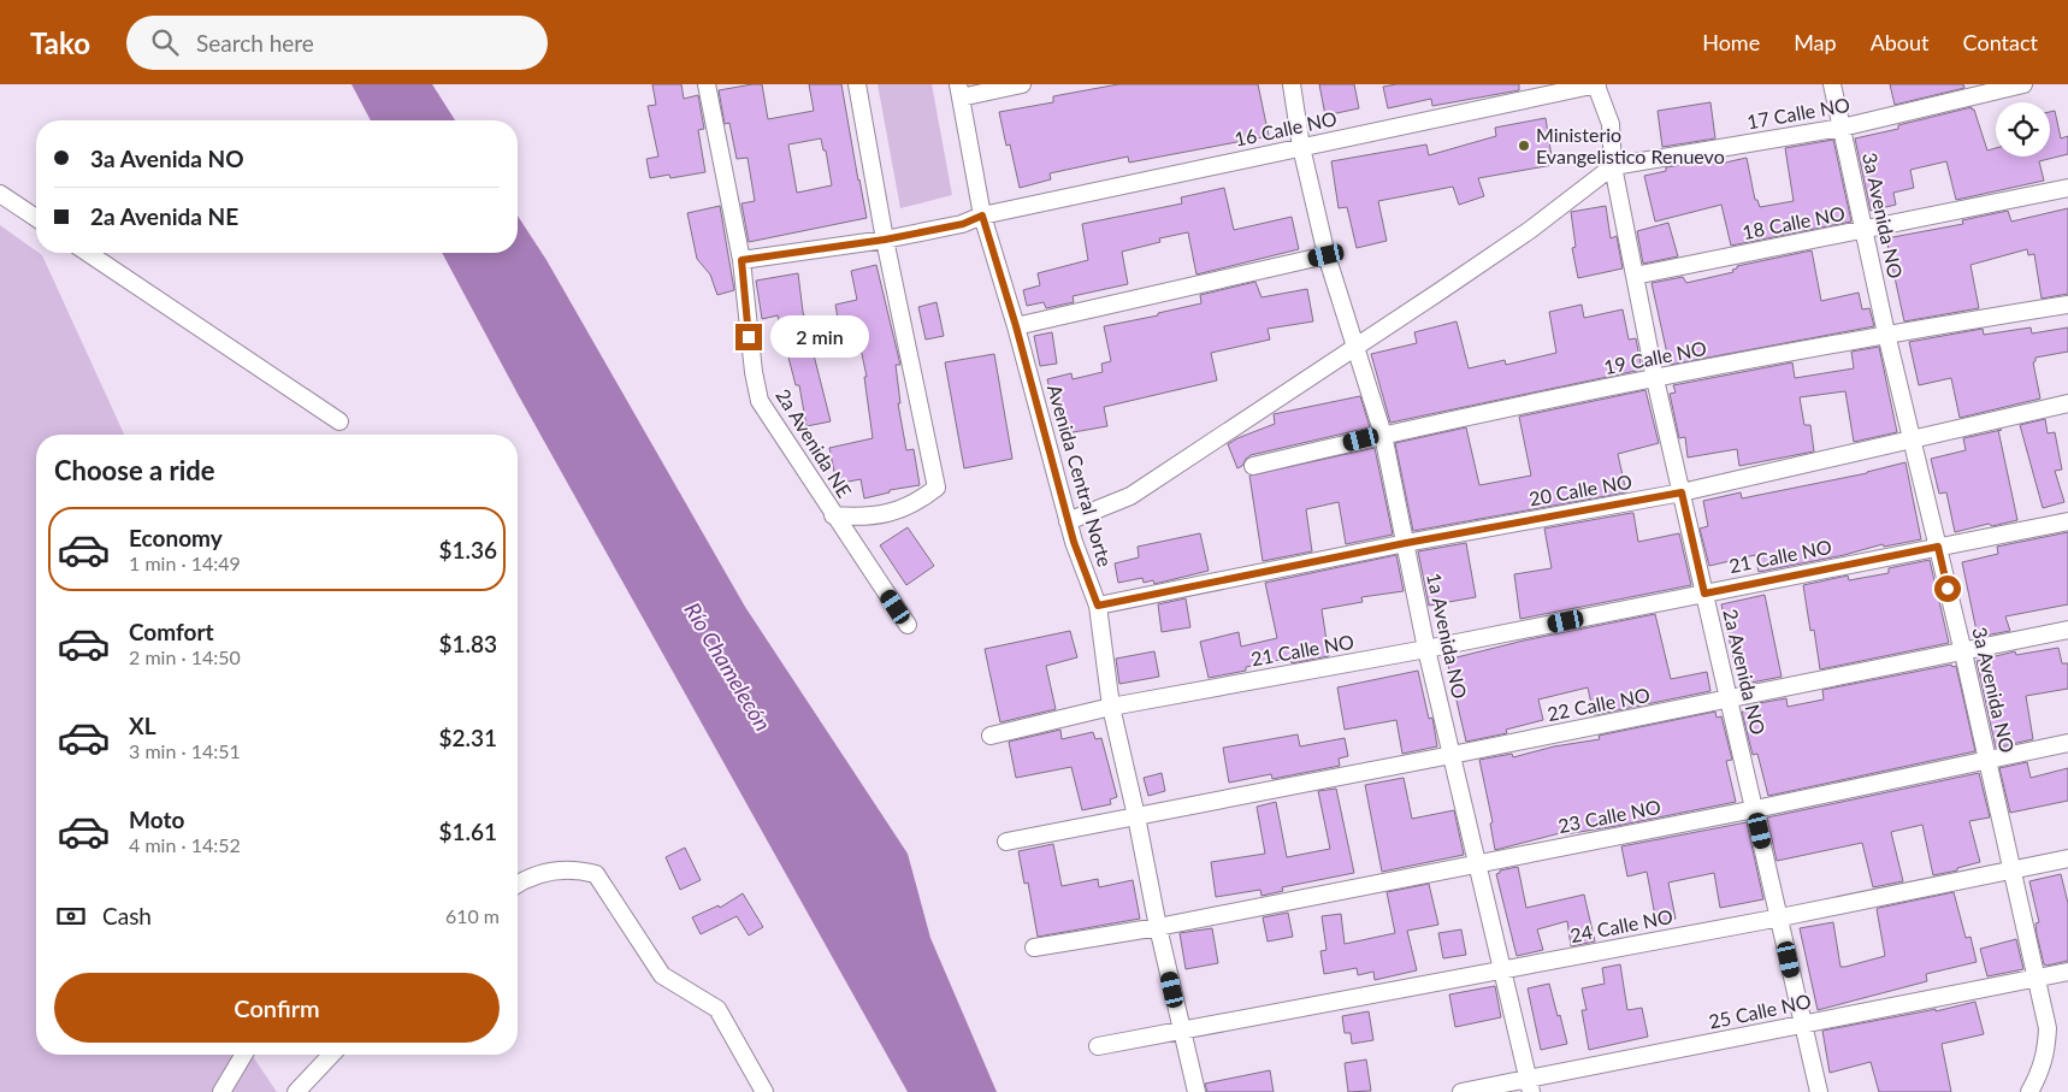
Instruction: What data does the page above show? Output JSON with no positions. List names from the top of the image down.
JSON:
{
  "streets": {
    "street": [
      "17 Calle NO",
      "16 Calle NO",
      "3a Avenida NO",
      "18 Calle NO",
      "19 Calle NO",
      "2a Avenida NE",
      "Avenida Central Norte",
      "20 Calle NO",
      "21 Calle NO",
      "1a Avenida NO",
      "2a Avenida NO",
      "22 Calle NO",
      "23 Calle NO",
      "24 Calle NO",
      "25 Calle NO"
    ]
  },
  "crossings": [
    ["17 Calle NO", "3a Avenida NO"],
    ["17 Calle NO", "2a Avenida NO"],
    ["16 Calle NO", "2a Avenida NE"],
    ["16 Calle NO", "Avenida Central Norte"],
    ["16 Calle NO", "1a Avenida NO"],
    ["16 Calle NO", "2a Avenida NO"],
    ["3a Avenida NO", "18 Calle NO"],
    ["3a Avenida NO", "19 Calle NO"],
    ["3a Avenida NO", "20 Calle NO"],
    ["3a Avenida NO", "21 Calle NO"],
    ["3a Avenida NO", "22 Calle NO"],
    ["3a Avenida NO", "23 Calle NO"],
    ["3a Avenida NO", "24 Calle NO"],
    ["3a Avenida NO", "25 Calle NO"],
    ["18 Calle NO", "2a Avenida NO"],
    ["19 Calle NO", "1a Avenida NO"],
    ["19 Calle NO", "2a Avenida NO"],
    ["Avenida Central Norte", "20 Calle NO"],
    ["Avenida Central Norte", "21 Calle NO"],
    ["Avenida Central Norte", "22 Calle NO"],
    ["Avenida Central Norte", "23 Calle NO"],
    ["Avenida Central Norte", "24 Calle NO"],
    ["20 Calle NO", "1a Avenida NO"],
    ["20 Calle NO", "2a Avenida NO"],
    ["21 Calle NO", "1a Avenida NO"],
    ["21 Calle NO", "2a Avenida NO"],
    ["1a Avenida NO", "22 Calle NO"],
    ["1a Avenida NO", "23 Calle NO"],
    ["1a Avenida NO", "24 Calle NO"],
    ["1a Avenida NO", "25 Calle NO"],
    ["2a Avenida NO", "22 Calle NO"],
    ["2a Avenida NO", "23 Calle NO"],
    ["2a Avenida NO", "24 Calle NO"],
    ["2a Avenida NO", "25 Calle NO"]
  ],
  "water": ["Río Chamelecón"],
  "places": ["Ministerio Evangelistico Renuevo"],
  "page": {
    "header": "Tako",
    "search": "Search here",
    "nav": [
      "Home",
      "Map",
      "About",
      "Contact"
    ],
    "banner": ["3a Avenida NO", "2a Avenida NE"],
    "bubble": "2 min",
    "heading": "Choose a ride",
    "list": [
      {
        "name": "Economy",
        "note": "1 min · 14:49",
        "value": "$1.36"
      },
      {
        "name": "Comfort",
        "note": "2 min · 14:50",
        "value": "$1.83"
      },
      {
        "name": "XL",
        "note": "3 min · 14:51",
        "value": "$2.31"
      },
      {
        "name": "Moto",
        "note": "4 min · 14:52",
        "value": "$1.61"
      }
    ],
    "pay": ["Cash", "610 m"],
    "buttons": "Confirm"
  }
}
